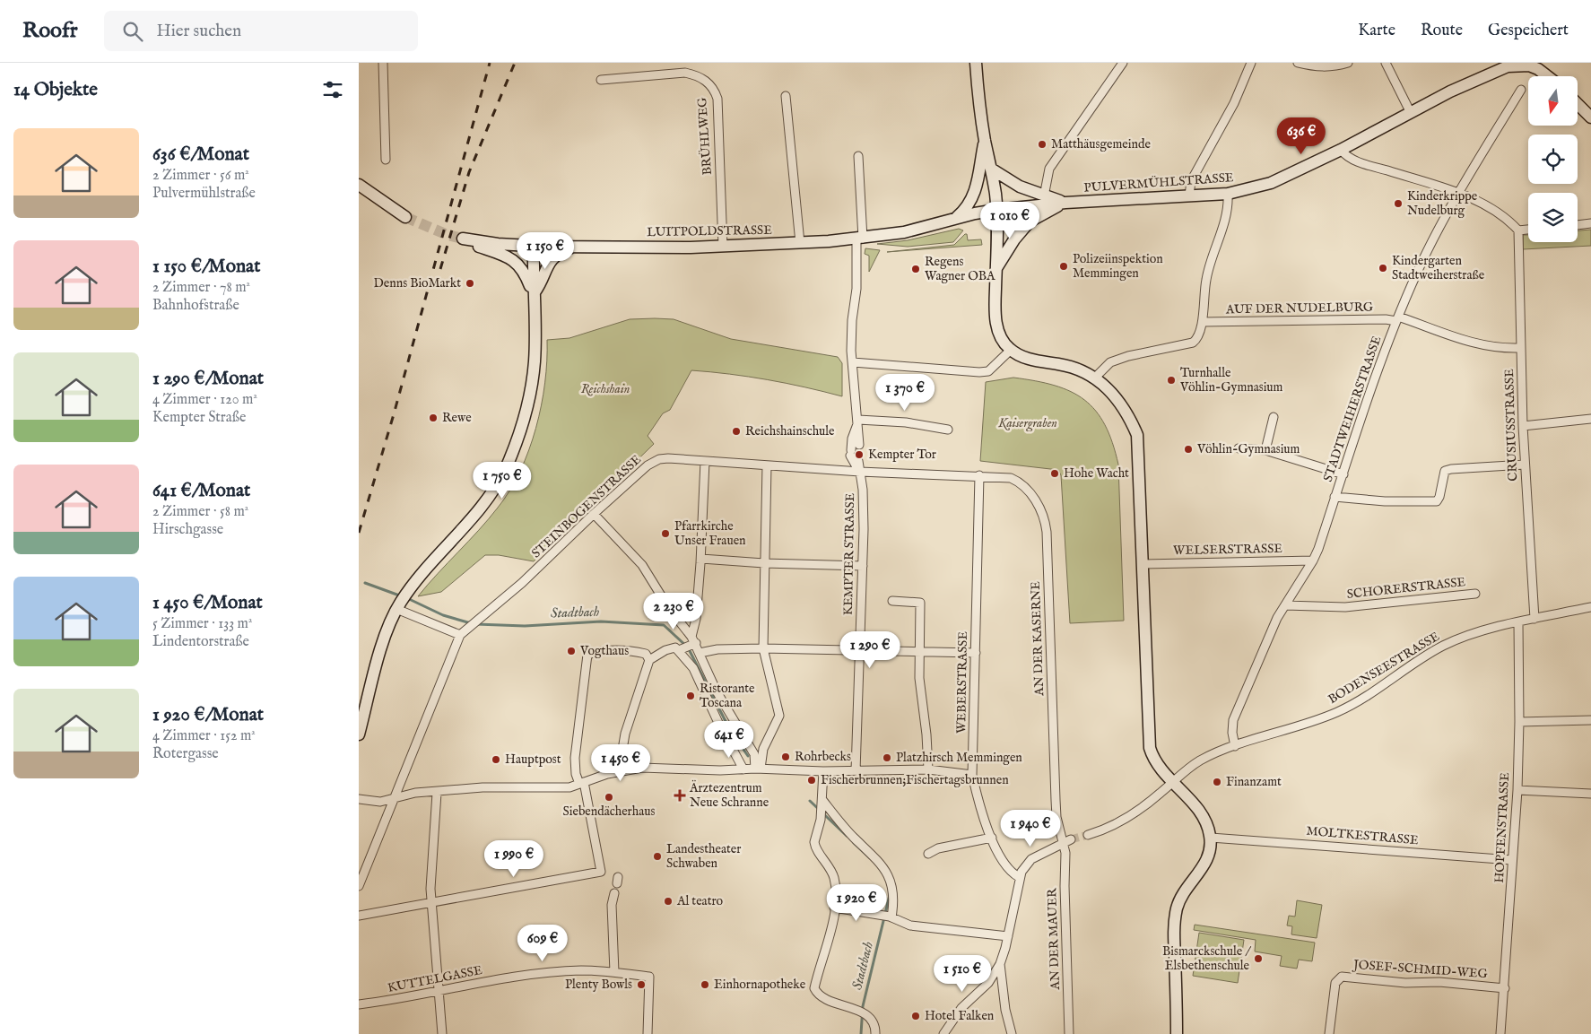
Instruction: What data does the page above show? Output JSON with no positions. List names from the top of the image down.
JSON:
{
  "streets": {
    "street": [
      "BRÜHLWEG",
      "PULVERMÜHLSTRASSE",
      "LUITPOLDSTRASSE",
      "AUF DER NUDELBURG",
      "STADTWEIHERSTRASSE",
      "CRUSIUSSTRASSE",
      "STEINBOGENSTRASSE",
      "WELSERSTRASSE",
      "KEMPTER STRASSE",
      "SCHORERSTRASSE",
      "AN DER KASERNE",
      "BODENSEESTRASSE",
      "WEBERSTRASSE",
      "HOPFENSTRASSE",
      "MOLTKESTRASSE",
      "AN DER MAUER",
      "JOSEF-SCHMID-WEG",
      "KUTTELGASSE"
    ]
  },
  "crossings": [
    ["BRÜHLWEG", "LUITPOLDSTRASSE"],
    ["PULVERMÜHLSTRASSE", "LUITPOLDSTRASSE"],
    ["LUITPOLDSTRASSE", "KEMPTER STRASSE"],
    ["AUF DER NUDELBURG", "STADTWEIHERSTRASSE"],
    ["AUF DER NUDELBURG", "CRUSIUSSTRASSE"],
    ["STADTWEIHERSTRASSE", "WELSERSTRASSE"],
    ["STADTWEIHERSTRASSE", "SCHORERSTRASSE"],
    ["STADTWEIHERSTRASSE", "BODENSEESTRASSE"],
    ["CRUSIUSSTRASSE", "BODENSEESTRASSE"],
    ["STEINBOGENSTRASSE", "KEMPTER STRASSE"],
    ["STEINBOGENSTRASSE", "AN DER KASERNE"],
    ["KEMPTER STRASSE", "AN DER KASERNE"],
    ["AN DER KASERNE", "WEBERSTRASSE"],
    ["AN DER KASERNE", "AN DER MAUER"],
    ["BODENSEESTRASSE", "HOPFENSTRASSE"],
    ["HOPFENSTRASSE", "MOLTKESTRASSE"],
    ["HOPFENSTRASSE", "JOSEF-SCHMID-WEG"]
  ],
  "water": ["Stadtbach"],
  "parks": ["Reichshain", "Kaisergraben"],
  "places": {
    "other": [
      "Matthäusgemeinde",
      "Kinderkrippe Nudelburg",
      "Polizeiinspektion Memmingen",
      "Kindergarten Stadtweiherstraße",
      "Regens Wagner OBA",
      "Denns BioMarkt",
      "Turnhalle Vöhlin-Gymnasium",
      "Rewe",
      "Reichshainschule",
      "Vöhlin-Gymnasium",
      "Kempter Tor",
      "Hohe Wacht",
      "Pfarrkirche Unser Frauen",
      "Vogthaus",
      "Ristorante Toscana",
      "Rohrbecks",
      "Platzhirsch Memmingen",
      "Hauptpost",
      "Fischerbrunnen;Fischertagsbrunnen",
      "Finanzamt",
      "Siebendächerhaus",
      "Landestheater Schwaben",
      "Al teatro",
      "Bismarckschule / Elsbethenschule",
      "Plenty Bowls",
      "Einhornapotheke",
      "Hotel Falken"
    ],
    "health": ["Ärztezentrum Neue Schranne"]
  },
  "north": "bottom",
  "page": {
    "header": "Roofr",
    "search": "Hier suchen",
    "nav": ["Karte", "Route", "Gespeichert"],
    "heading": "14 Objekte",
    "list": [
      {
        "name": "636 €/Monat",
        "note": "2 Zimmer · 56 m² · Pulvermühlstraße"
      },
      {
        "name": "1 150 €/Monat",
        "note": "2 Zimmer · 78 m² · Bahnhofstraße"
      },
      {
        "name": "1 290 €/Monat",
        "note": "4 Zimmer · 120 m² · Kempter Straße"
      },
      {
        "name": "641 €/Monat",
        "note": "2 Zimmer · 58 m² · Hirschgasse"
      },
      {
        "name": "1 450 €/Monat",
        "note": "5 Zimmer · 133 m² · Lindentorstraße"
      },
      {
        "name": "1 920 €/Monat",
        "note": "4 Zimmer · 152 m² · Rotergasse"
      }
    ],
    "price": [
      "636 €",
      "1 010 €",
      "1 150 €",
      "1 370 €",
      "1 750 €",
      "2 230 €",
      "1 290 €",
      "641 €",
      "1 450 €",
      "1 940 €",
      "1 990 €",
      "1 920 €",
      "609 €",
      "1 510 €"
    ]
  }
}
